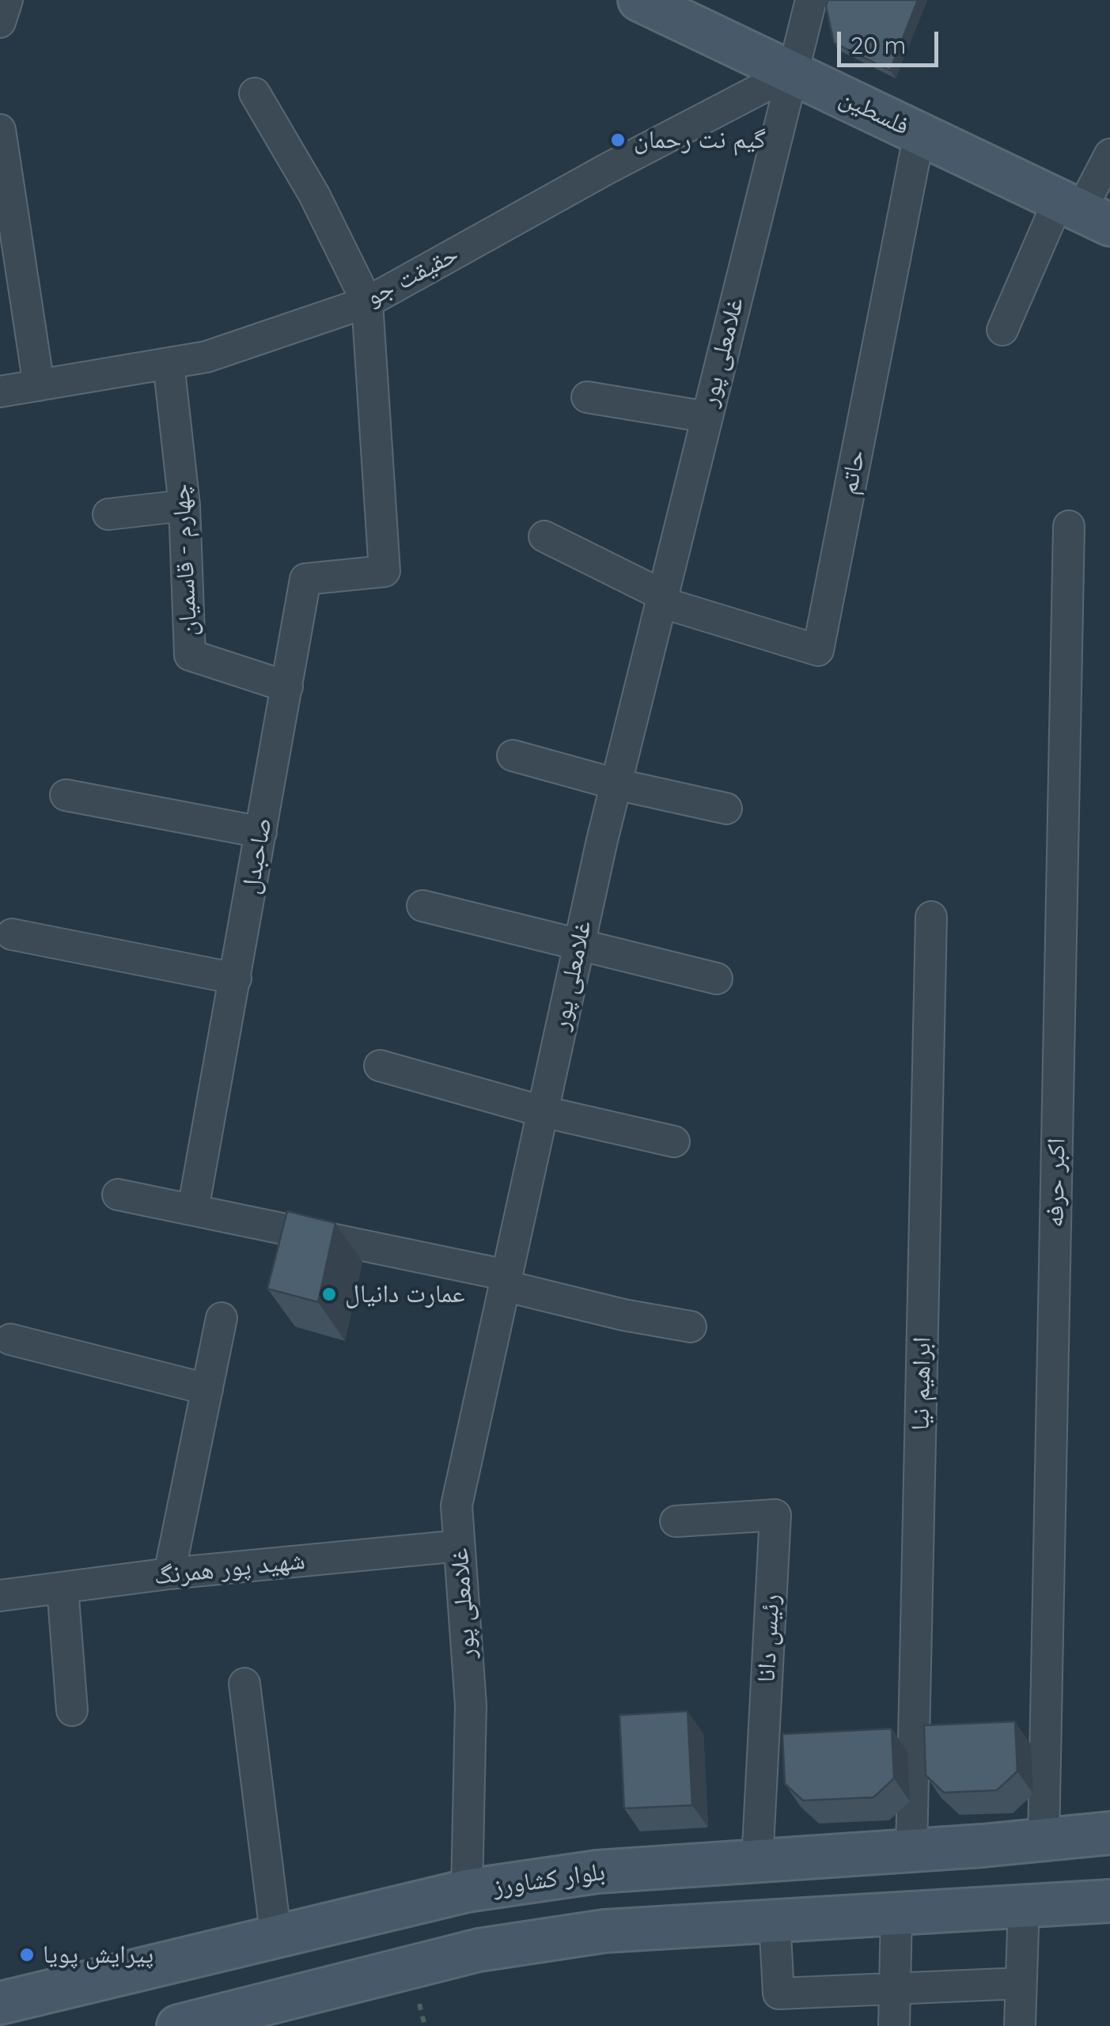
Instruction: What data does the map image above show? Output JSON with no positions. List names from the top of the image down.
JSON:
{
  "streets": {
    "main road": ["فلسطین", "بلوار کشاورز"],
    "street": [
      "حقیقت جو",
      "غلامعلی پور",
      "حاتم",
      "چهارم - قاسمیان",
      "صاحبدل",
      "اکبر حرفه",
      "ابراهیم نیا",
      "شهید پور همرنگ",
      "رئیس دانا"
    ]
  },
  "crossings": [
    ["فلسطین", "حقیقت جو"],
    ["فلسطین", "غلامعلی پور"],
    ["فلسطین", "حاتم"],
    ["حقیقت جو", "غلامعلی پور"],
    ["حقیقت جو", "چهارم - قاسمیان"],
    ["حقیقت جو", "صاحبدل"],
    ["غلامعلی پور", "حاتم"],
    ["غلامعلی پور", "شهید پور همرنگ"],
    ["غلامعلی پور", "بلوار کشاورز"],
    ["چهارم - قاسمیان", "صاحبدل"],
    ["اکبر حرفه", "بلوار کشاورز"],
    ["ابراهیم نیا", "بلوار کشاورز"],
    ["رئیس دانا", "بلوار کشاورز"]
  ],
  "places": ["گیم نت رحمان", "عمارت دانیال", "پیرایش پویا"],
  "scale_bar": "20 m"
}
